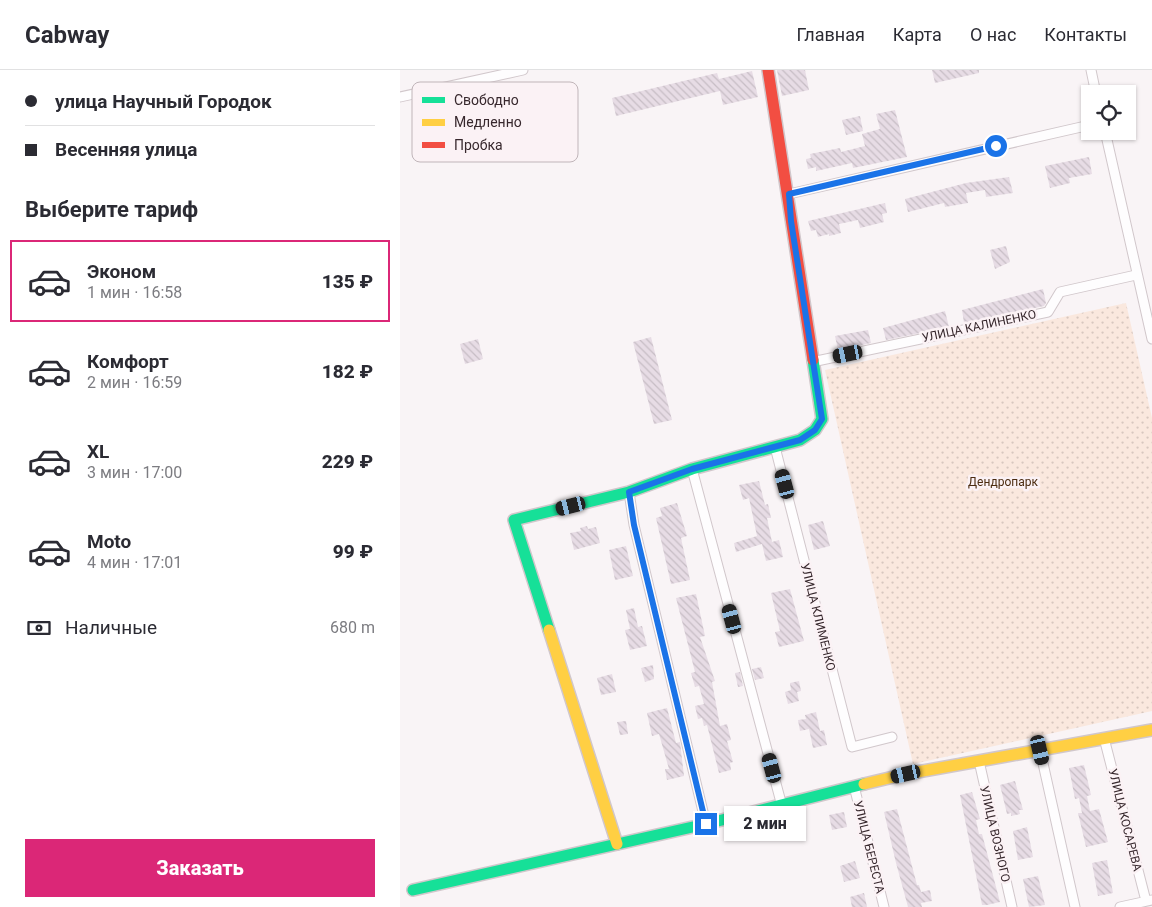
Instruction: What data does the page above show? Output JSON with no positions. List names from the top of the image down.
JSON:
{
  "streets": {
    "street": [
      "УЛИЦА КАЛИНЕНКО",
      "УЛИЦА КЛИМЕНКО",
      "УЛИЦА КОСАРЕВА",
      "УЛИЦА ВОЗНОГО",
      "УЛИЦА БЕРЕСТА"
    ]
  },
  "parks": ["Дендропарк"],
  "legend": ["Свободно", "Медленно", "Пробка"],
  "page": {
    "header": "Cabway",
    "nav": [
      "Главная",
      "Карта",
      "О нас",
      "Контакты"
    ],
    "banner": ["улица Научный Городок", "Весенняя улица"],
    "heading": "Выберите тариф",
    "list": [
      {
        "name": "Эконом",
        "note": "1 мин · 16:58",
        "value": "135 ₽"
      },
      {
        "name": "Комфорт",
        "note": "2 мин · 16:59",
        "value": "182 ₽"
      },
      {
        "name": "XL",
        "note": "3 мин · 17:00",
        "value": "229 ₽"
      },
      {
        "name": "Moto",
        "note": "4 мин · 17:01",
        "value": "99 ₽"
      }
    ],
    "pay": ["Наличные", "680 m"],
    "bubble": "2 мин",
    "buttons": "Заказать"
  }
}
